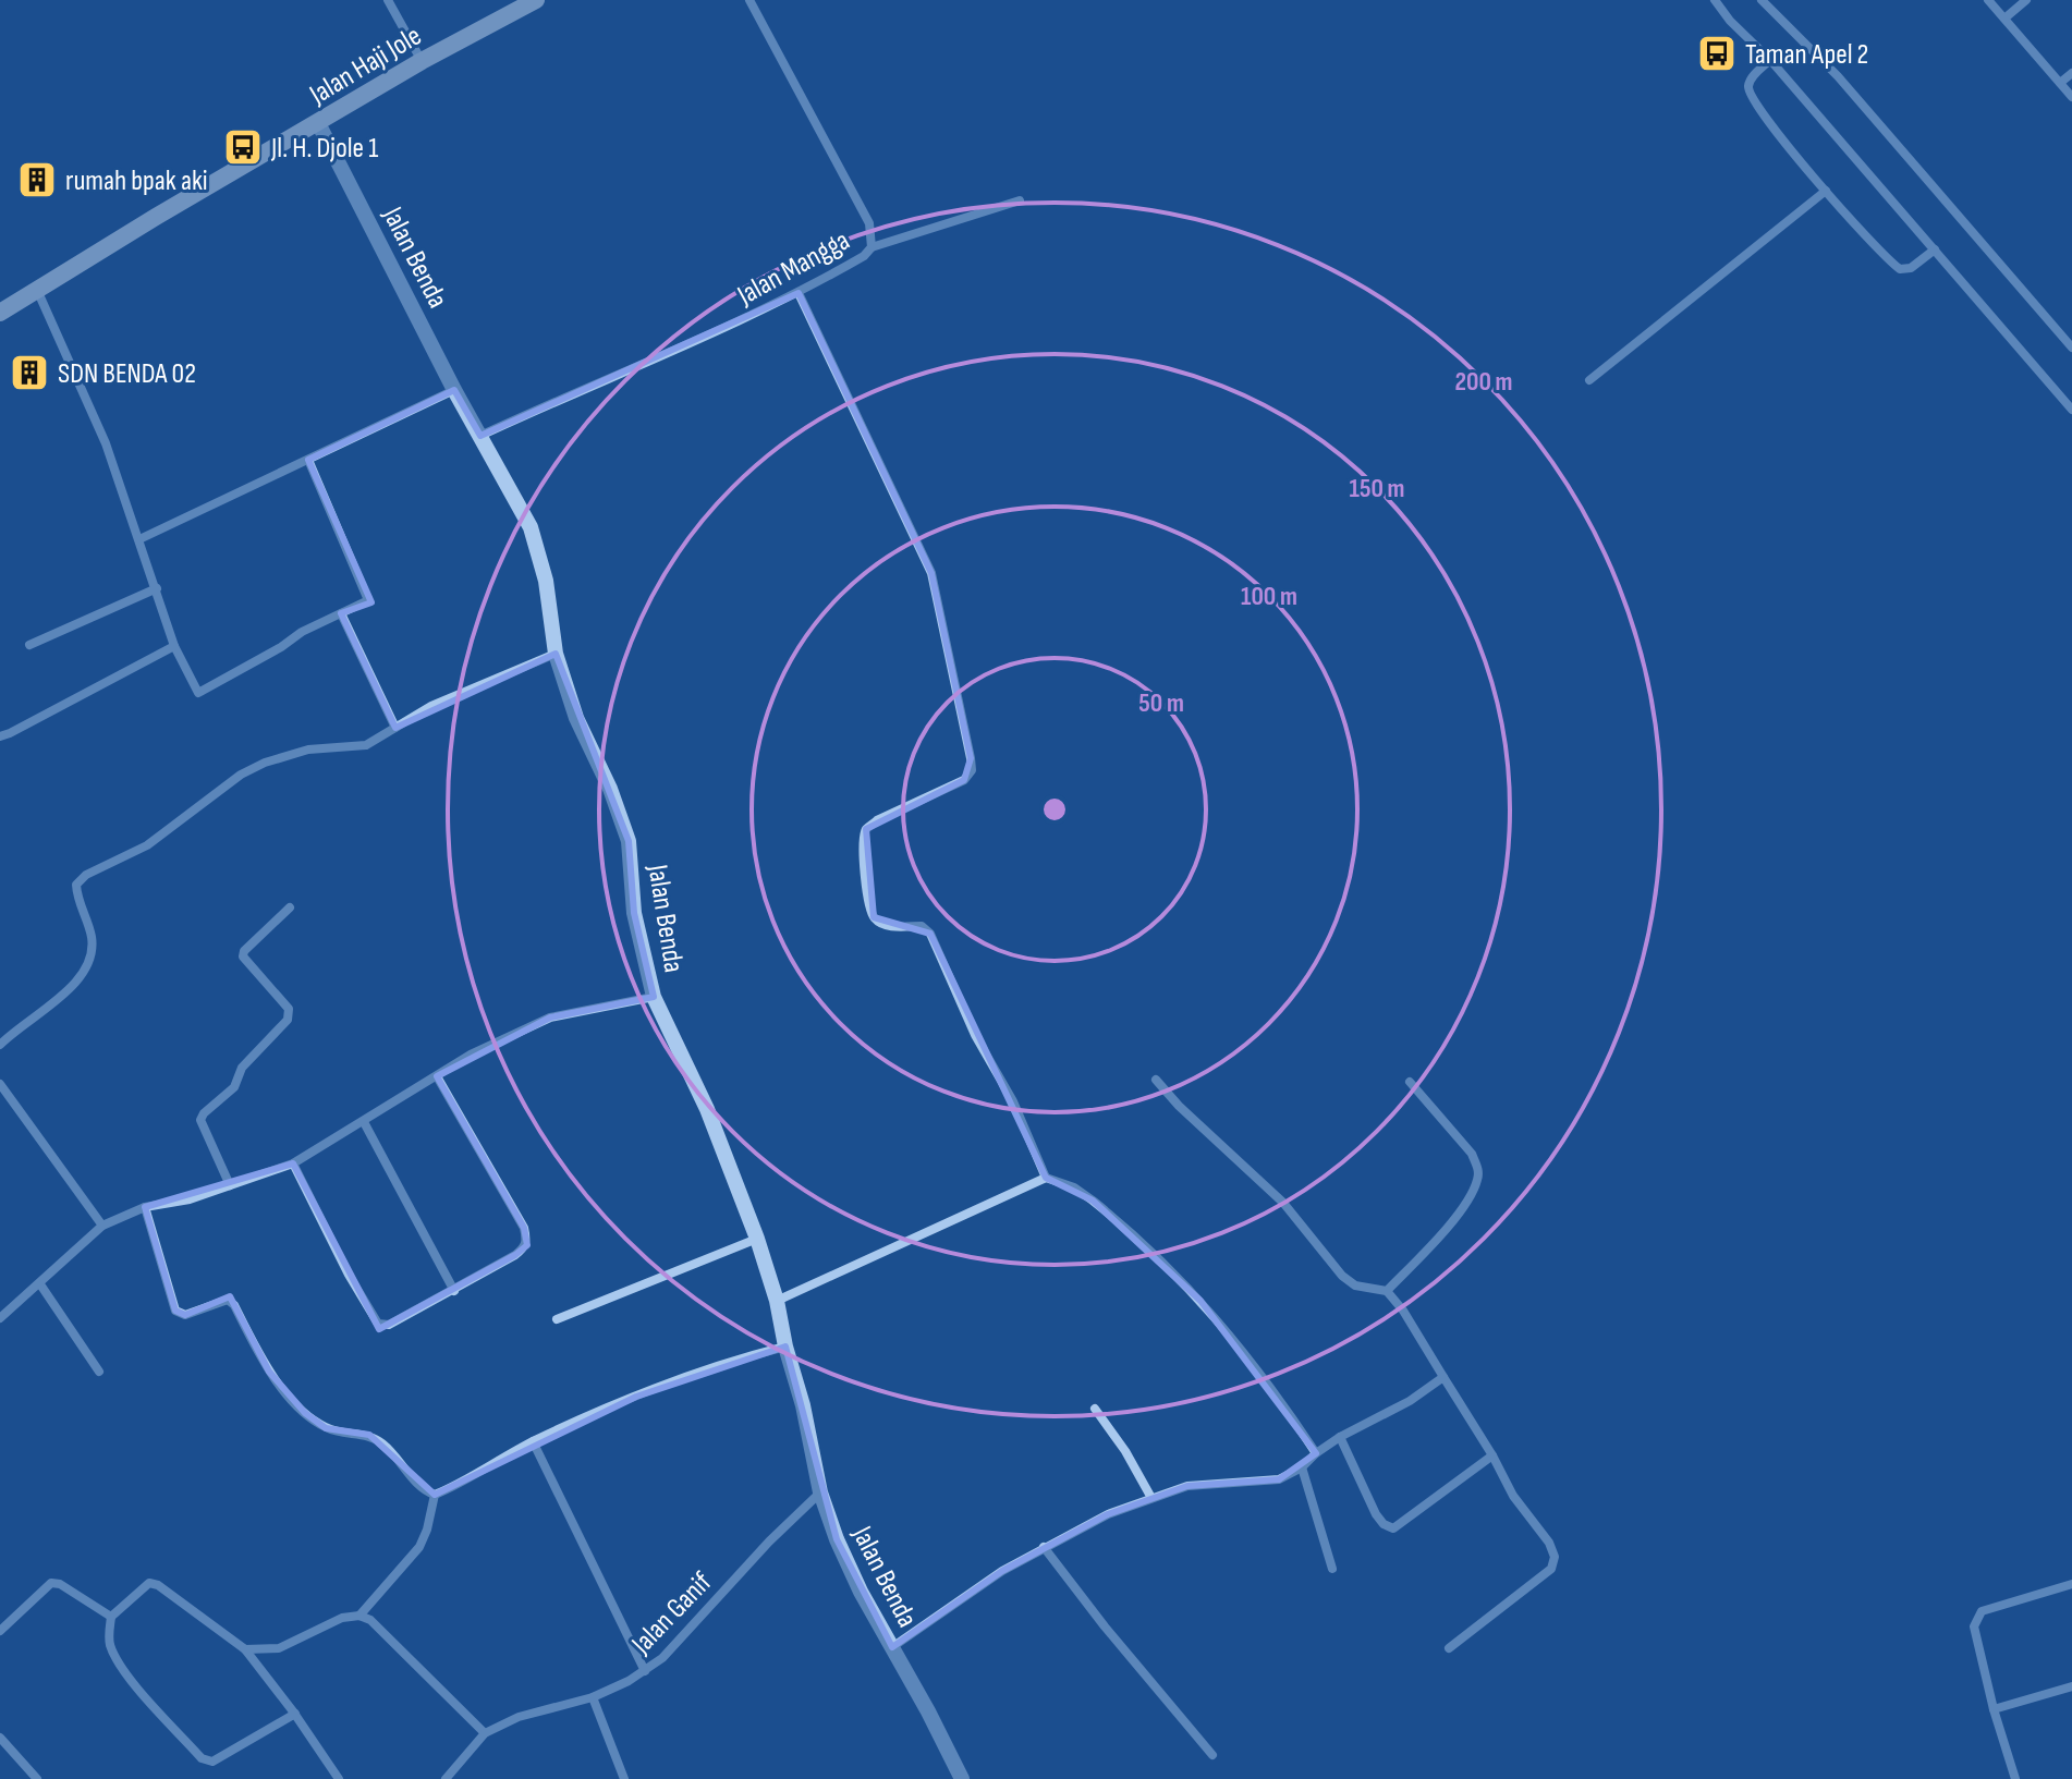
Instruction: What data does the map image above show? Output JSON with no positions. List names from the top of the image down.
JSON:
{
  "streets": {
    "main road": ["Jalan Haji Jole"],
    "street": ["Jalan Benda", "Jalan Mangga", "Jalan Ganif"]
  },
  "crossings": [
    ["Jalan Haji Jole", "Jalan Benda"],
    ["Jalan Benda", "Jalan Mangga"],
    ["Jalan Benda", "Jalan Ganif"]
  ],
  "places": {
    "bus stop": ["Taman Apel 2", "Jl. H. Djole 1"],
    "building": ["rumah bpak aki", "SDN BENDA 02"]
  },
  "rings": [
    "200 m",
    "150 m",
    "100 m",
    "50 m"
  ]
}
